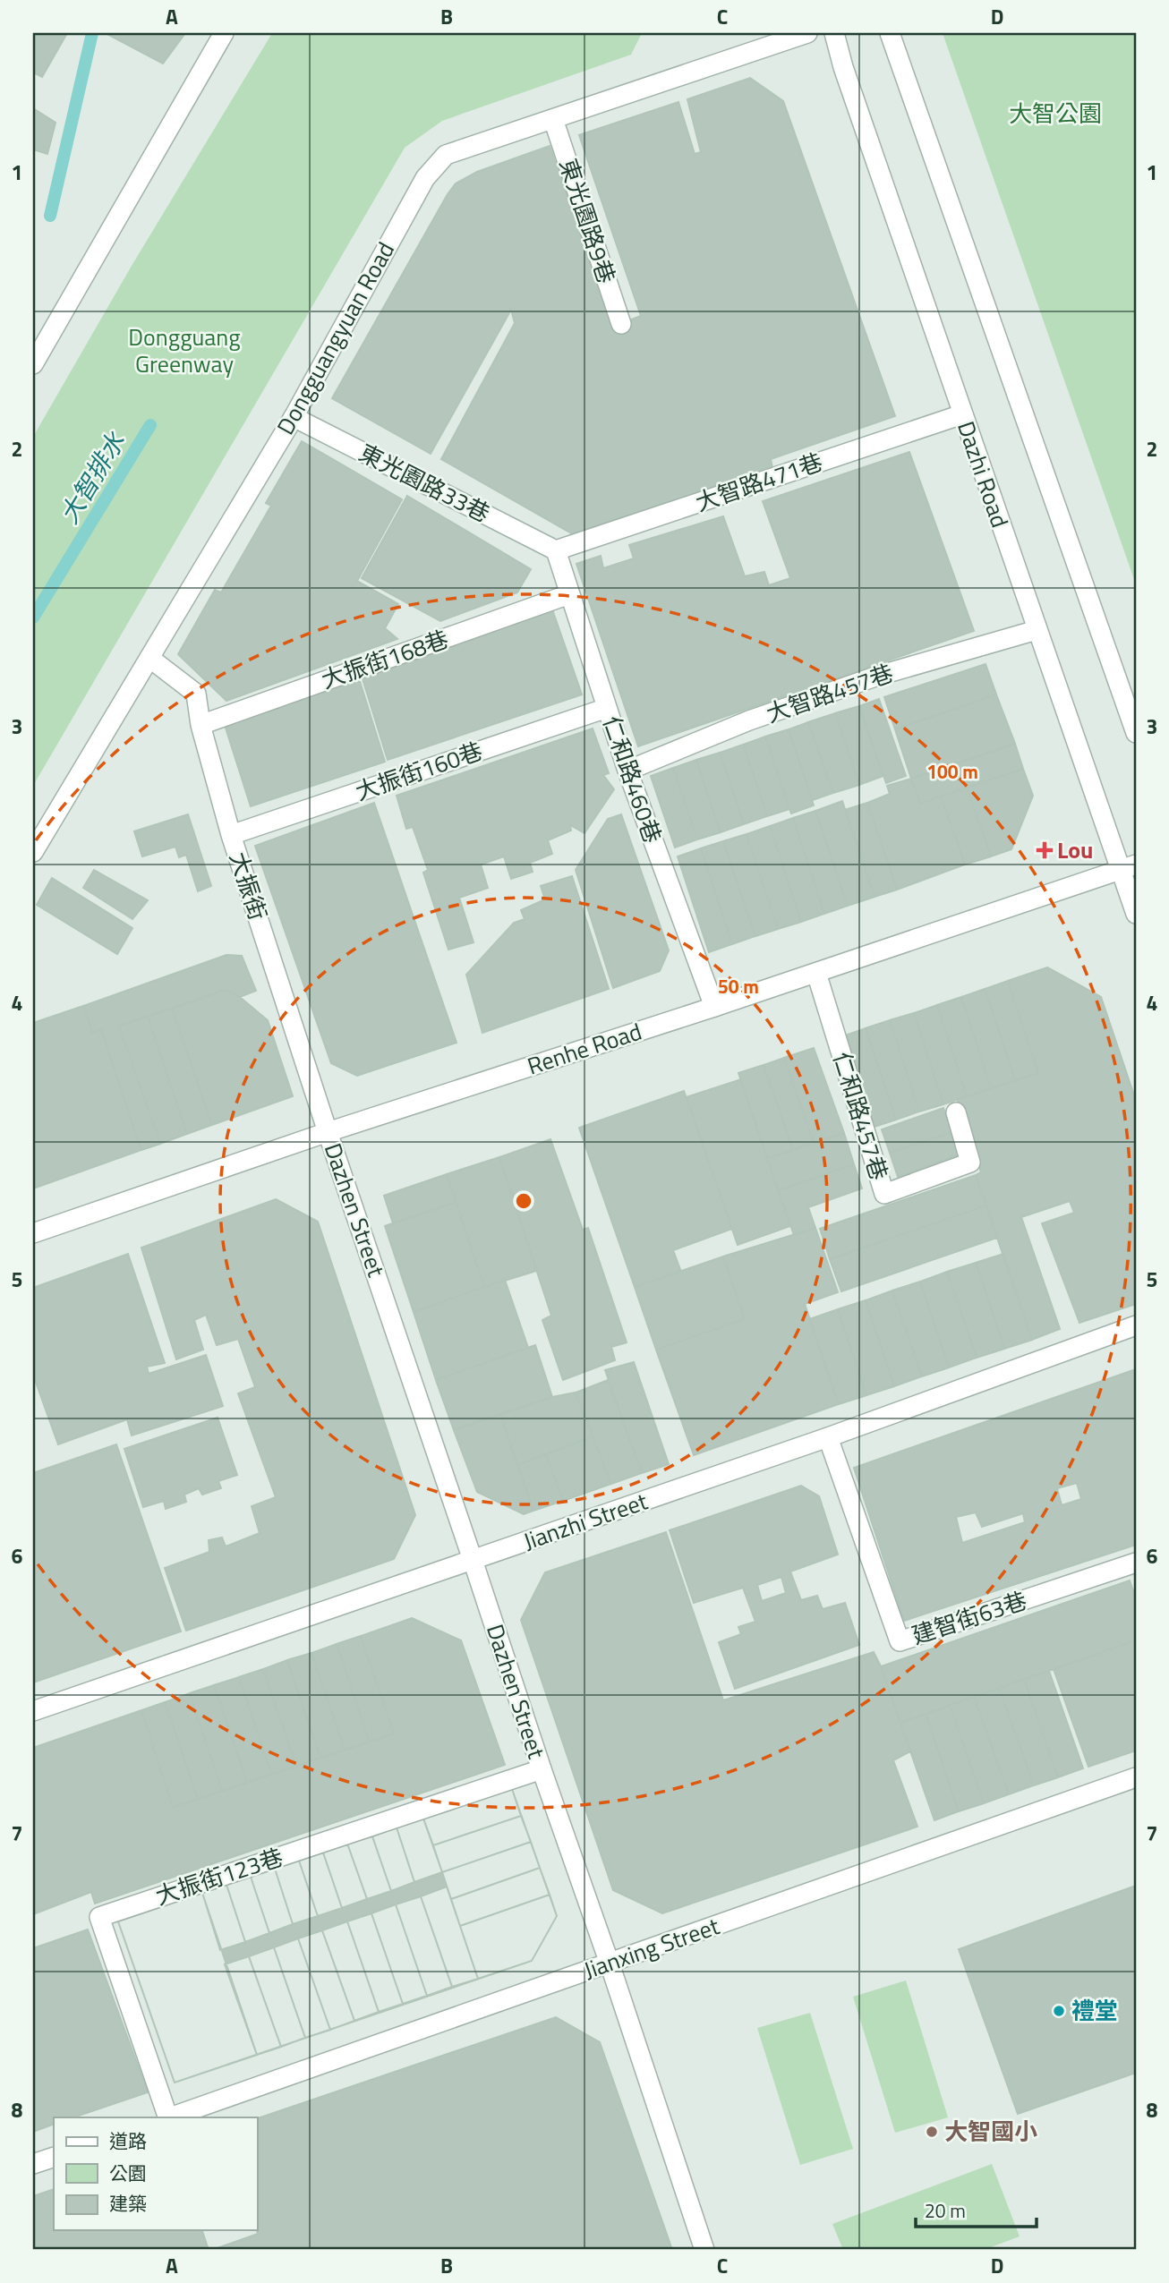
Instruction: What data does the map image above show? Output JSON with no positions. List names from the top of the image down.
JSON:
{
  "streets": {
    "street": [
      "東光園路9巷",
      "Dongguangyuan Road",
      "Dazhi Road",
      "大智路471巷",
      "東光園路33巷",
      "大振街168巷",
      "大智路457巷",
      "大振街160巷",
      "仁和路460巷",
      "大振街",
      "Renhe Road",
      "仁和路457巷",
      "Dazhen Street",
      "Jianzhi Street",
      "建智街63巷",
      "大振街123巷",
      "Jianxing Street"
    ]
  },
  "crossings": [
    ["東光園路9巷", "Dongguangyuan Road"],
    ["Dongguangyuan Road", "東光園路33巷"],
    ["Dongguangyuan Road", "大振街"],
    ["Dazhi Road", "大智路471巷"],
    ["Dazhi Road", "大智路457巷"],
    ["Dazhi Road", "Renhe Road"],
    ["大智路471巷", "東光園路33巷"],
    ["大智路471巷", "仁和路460巷"],
    ["東光園路33巷", "仁和路460巷"],
    ["大振街168巷", "仁和路460巷"],
    ["大振街168巷", "大振街"],
    ["大智路457巷", "仁和路460巷"],
    ["大振街160巷", "仁和路460巷"],
    ["大振街160巷", "大振街"],
    ["仁和路460巷", "Renhe Road"],
    ["大振街", "Renhe Road"],
    ["大振街", "Dazhen Street"],
    ["Renhe Road", "仁和路457巷"],
    ["Renhe Road", "Dazhen Street"],
    ["Dazhen Street", "Jianzhi Street"],
    ["Dazhen Street", "大振街123巷"],
    ["Dazhen Street", "Jianxing Street"],
    ["Jianzhi Street", "建智街63巷"]
  ],
  "water": ["大智排水"],
  "parks": ["大智公園", "Dongguang Greenway"],
  "places": {
    "health": ["Lou"],
    "other": ["禮堂", "大智國小"]
  },
  "legend": ["道路", "公園", "建築"],
  "scale_bar": "20 m",
  "grid": {
    "columns": [
      "A",
      "B",
      "C",
      "D"
    ],
    "rows": [
      "1",
      "2",
      "3",
      "4",
      "5",
      "6",
      "7",
      "8"
    ]
  },
  "rings": ["100 m", "50 m"]
}
